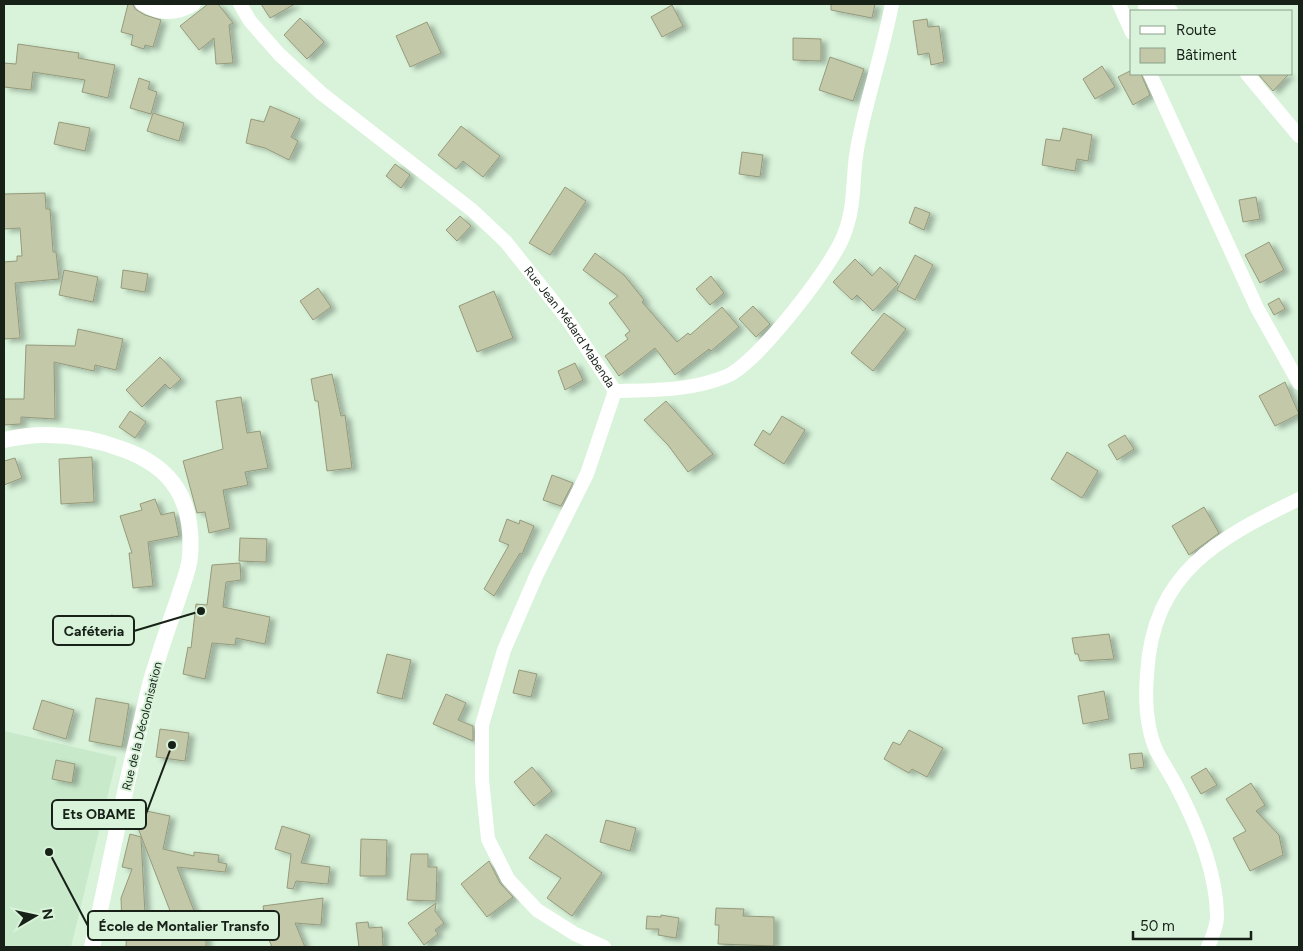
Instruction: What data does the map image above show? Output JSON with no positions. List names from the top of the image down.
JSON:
{
  "streets": {
    "street": ["Rue Jean Médard Mabenda", "Rue de la Décolonisation"]
  },
  "places": ["Caféteria", "Ets OBAME", "École de Montalier Transfo"],
  "legend": ["Route", "Bâtiment"],
  "scale_bar": "50 m",
  "north": "right"
}
